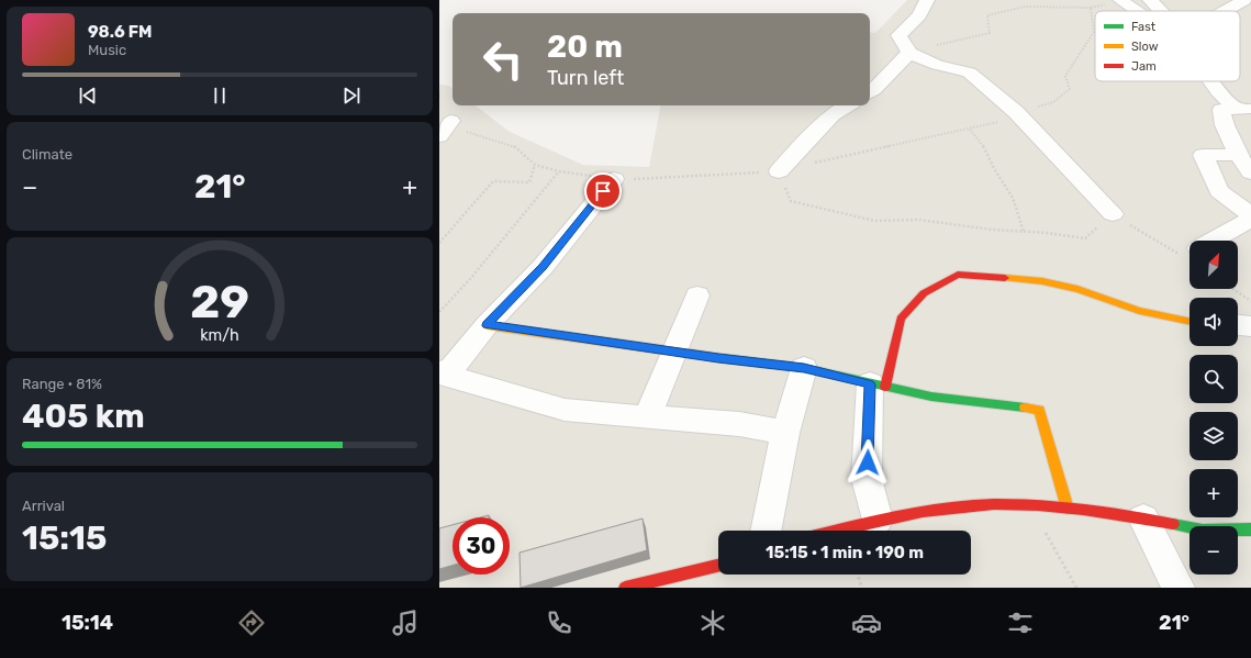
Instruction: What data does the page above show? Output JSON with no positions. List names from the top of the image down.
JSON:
{
  "legend": ["Fast", "Slow", "Jam"],
  "north": "top right",
  "page": {
    "song": ["98.6 FM", "Music"],
    "turn": ["20 m", "Turn left"],
    "tile": [
      "Climate",
      ["Range · 81%", "405 km"],
      ["Arrival", "15:15"]
    ],
    "heat": ["−", "21°", "+"],
    "map_buttons": ["+", "−"],
    "limit": "30",
    "trip": "15:15 · 1 min · 190 m",
    "tabs": ["15:14", "21°"],
    "gauge": ["29", "km/h"]
  }
}
